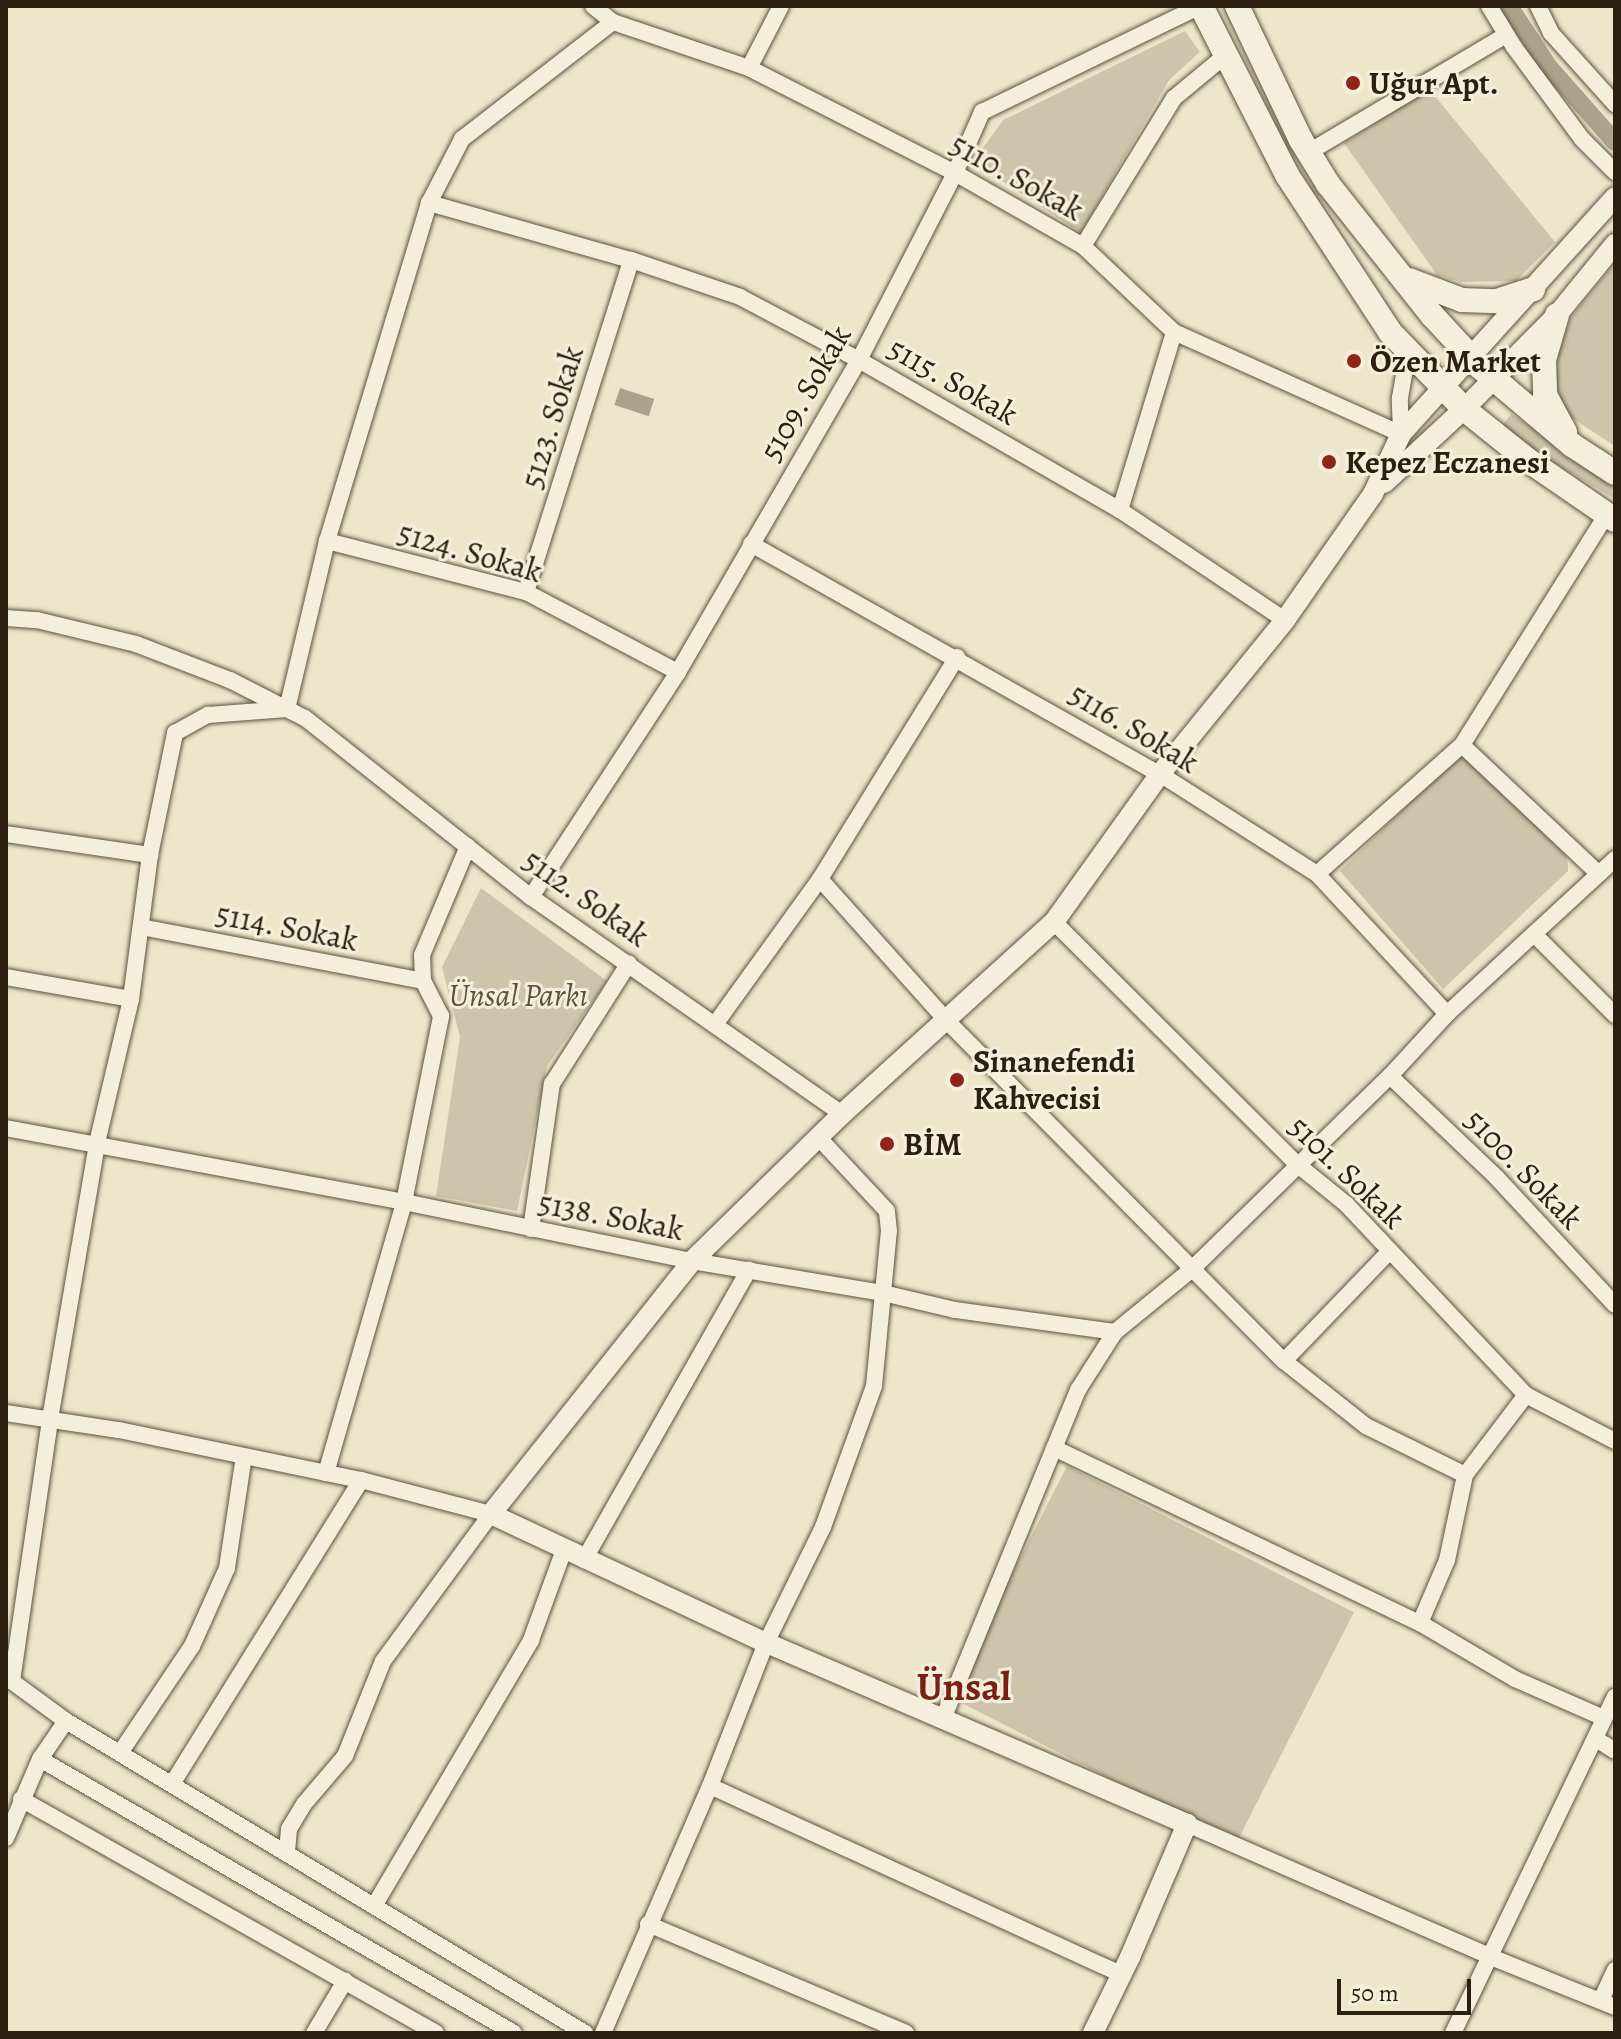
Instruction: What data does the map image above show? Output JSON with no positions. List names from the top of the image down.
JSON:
{
  "streets": {
    "street": [
      "5110. Sokak",
      "5115. Sokak",
      "5109. Sokak",
      "5123. Sokak",
      "5124. Sokak",
      "5116. Sokak",
      "5112. Sokak",
      "5114. Sokak",
      "5100. Sokak",
      "5101. Sokak",
      "5138. Sokak"
    ]
  },
  "crossings": [
    ["5110. Sokak", "5109. Sokak"],
    ["5115. Sokak", "5109. Sokak"],
    ["5115. Sokak", "5123. Sokak"],
    ["5109. Sokak", "5124. Sokak"],
    ["5109. Sokak", "5116. Sokak"],
    ["5109. Sokak", "5112. Sokak"],
    ["5123. Sokak", "5124. Sokak"]
  ],
  "districts": ["Ünsal"],
  "parks": ["Ünsal Parkı"],
  "places": [
    "Uğur Apt.",
    "Özen Market",
    "Kepez Eczanesi",
    "Sinanefendi Kahvecisi",
    "BİM"
  ],
  "scale_bar": "50 m"
}
